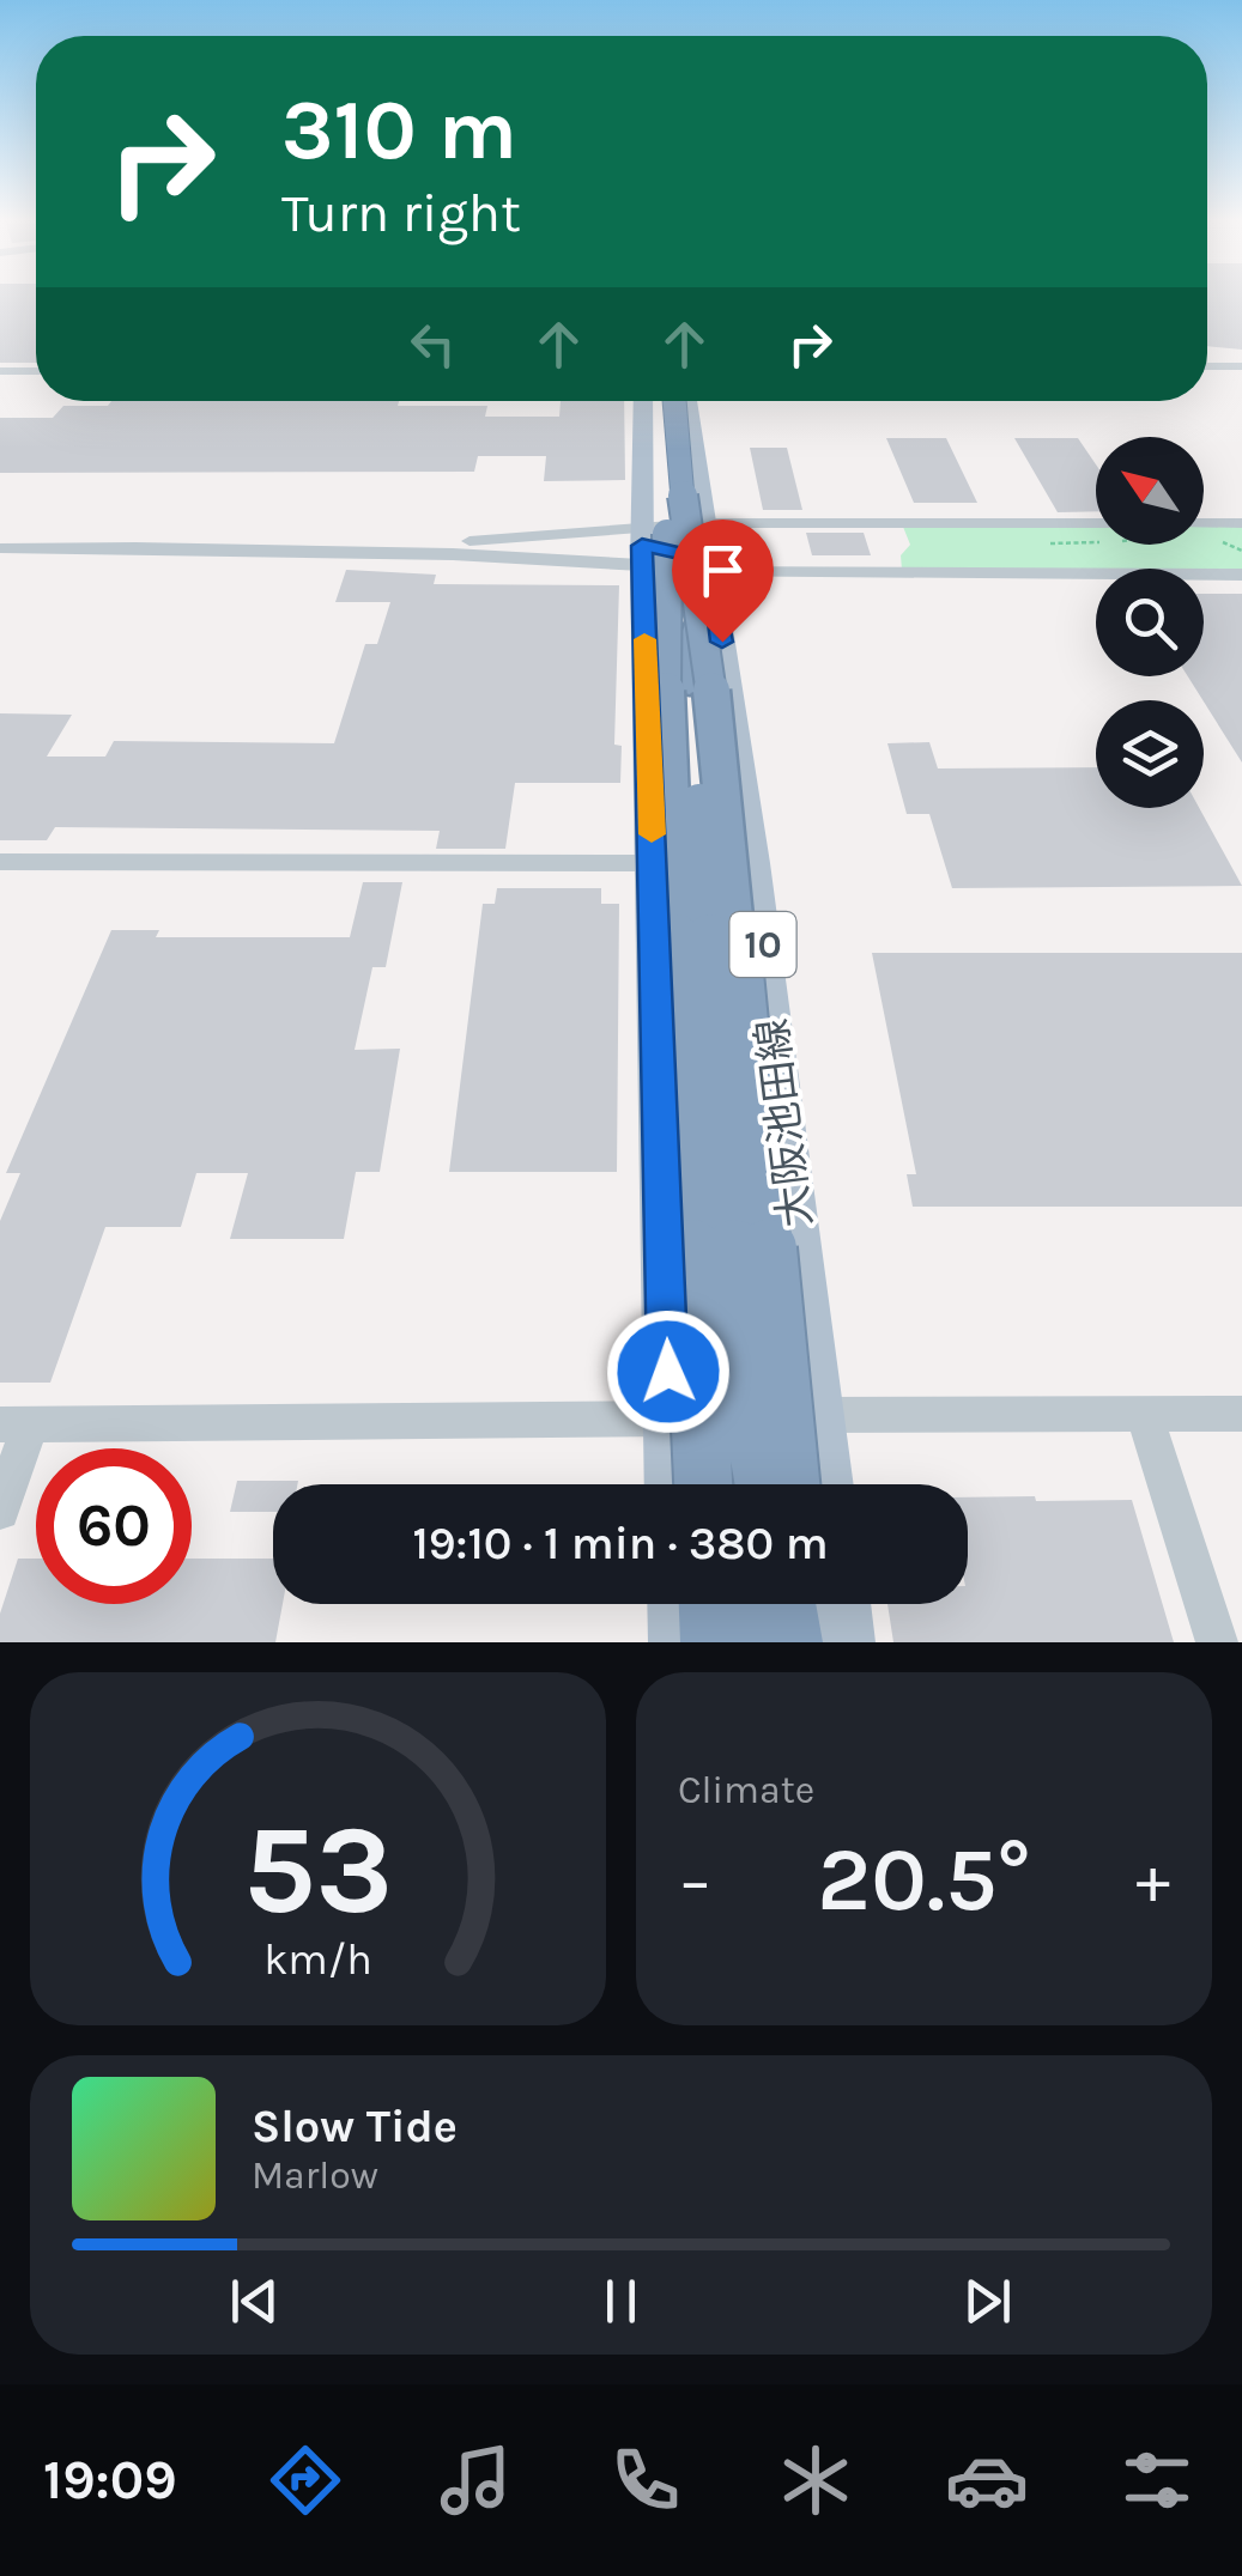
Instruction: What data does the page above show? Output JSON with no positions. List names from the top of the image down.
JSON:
{
  "streets": {
    "main road": ["10", "大阪池田線"]
  },
  "north": "top left",
  "page": {
    "turn": ["310 m", "Turn right"],
    "limit": "60",
    "trip": "19:10 · 1 min · 380 m",
    "tile": "Climate",
    "heat": ["−", "20.5°", "+"],
    "song": ["Slow Tide", "Marlow"],
    "tabs": "19:09",
    "gauge": ["53", "km/h"]
  }
}
